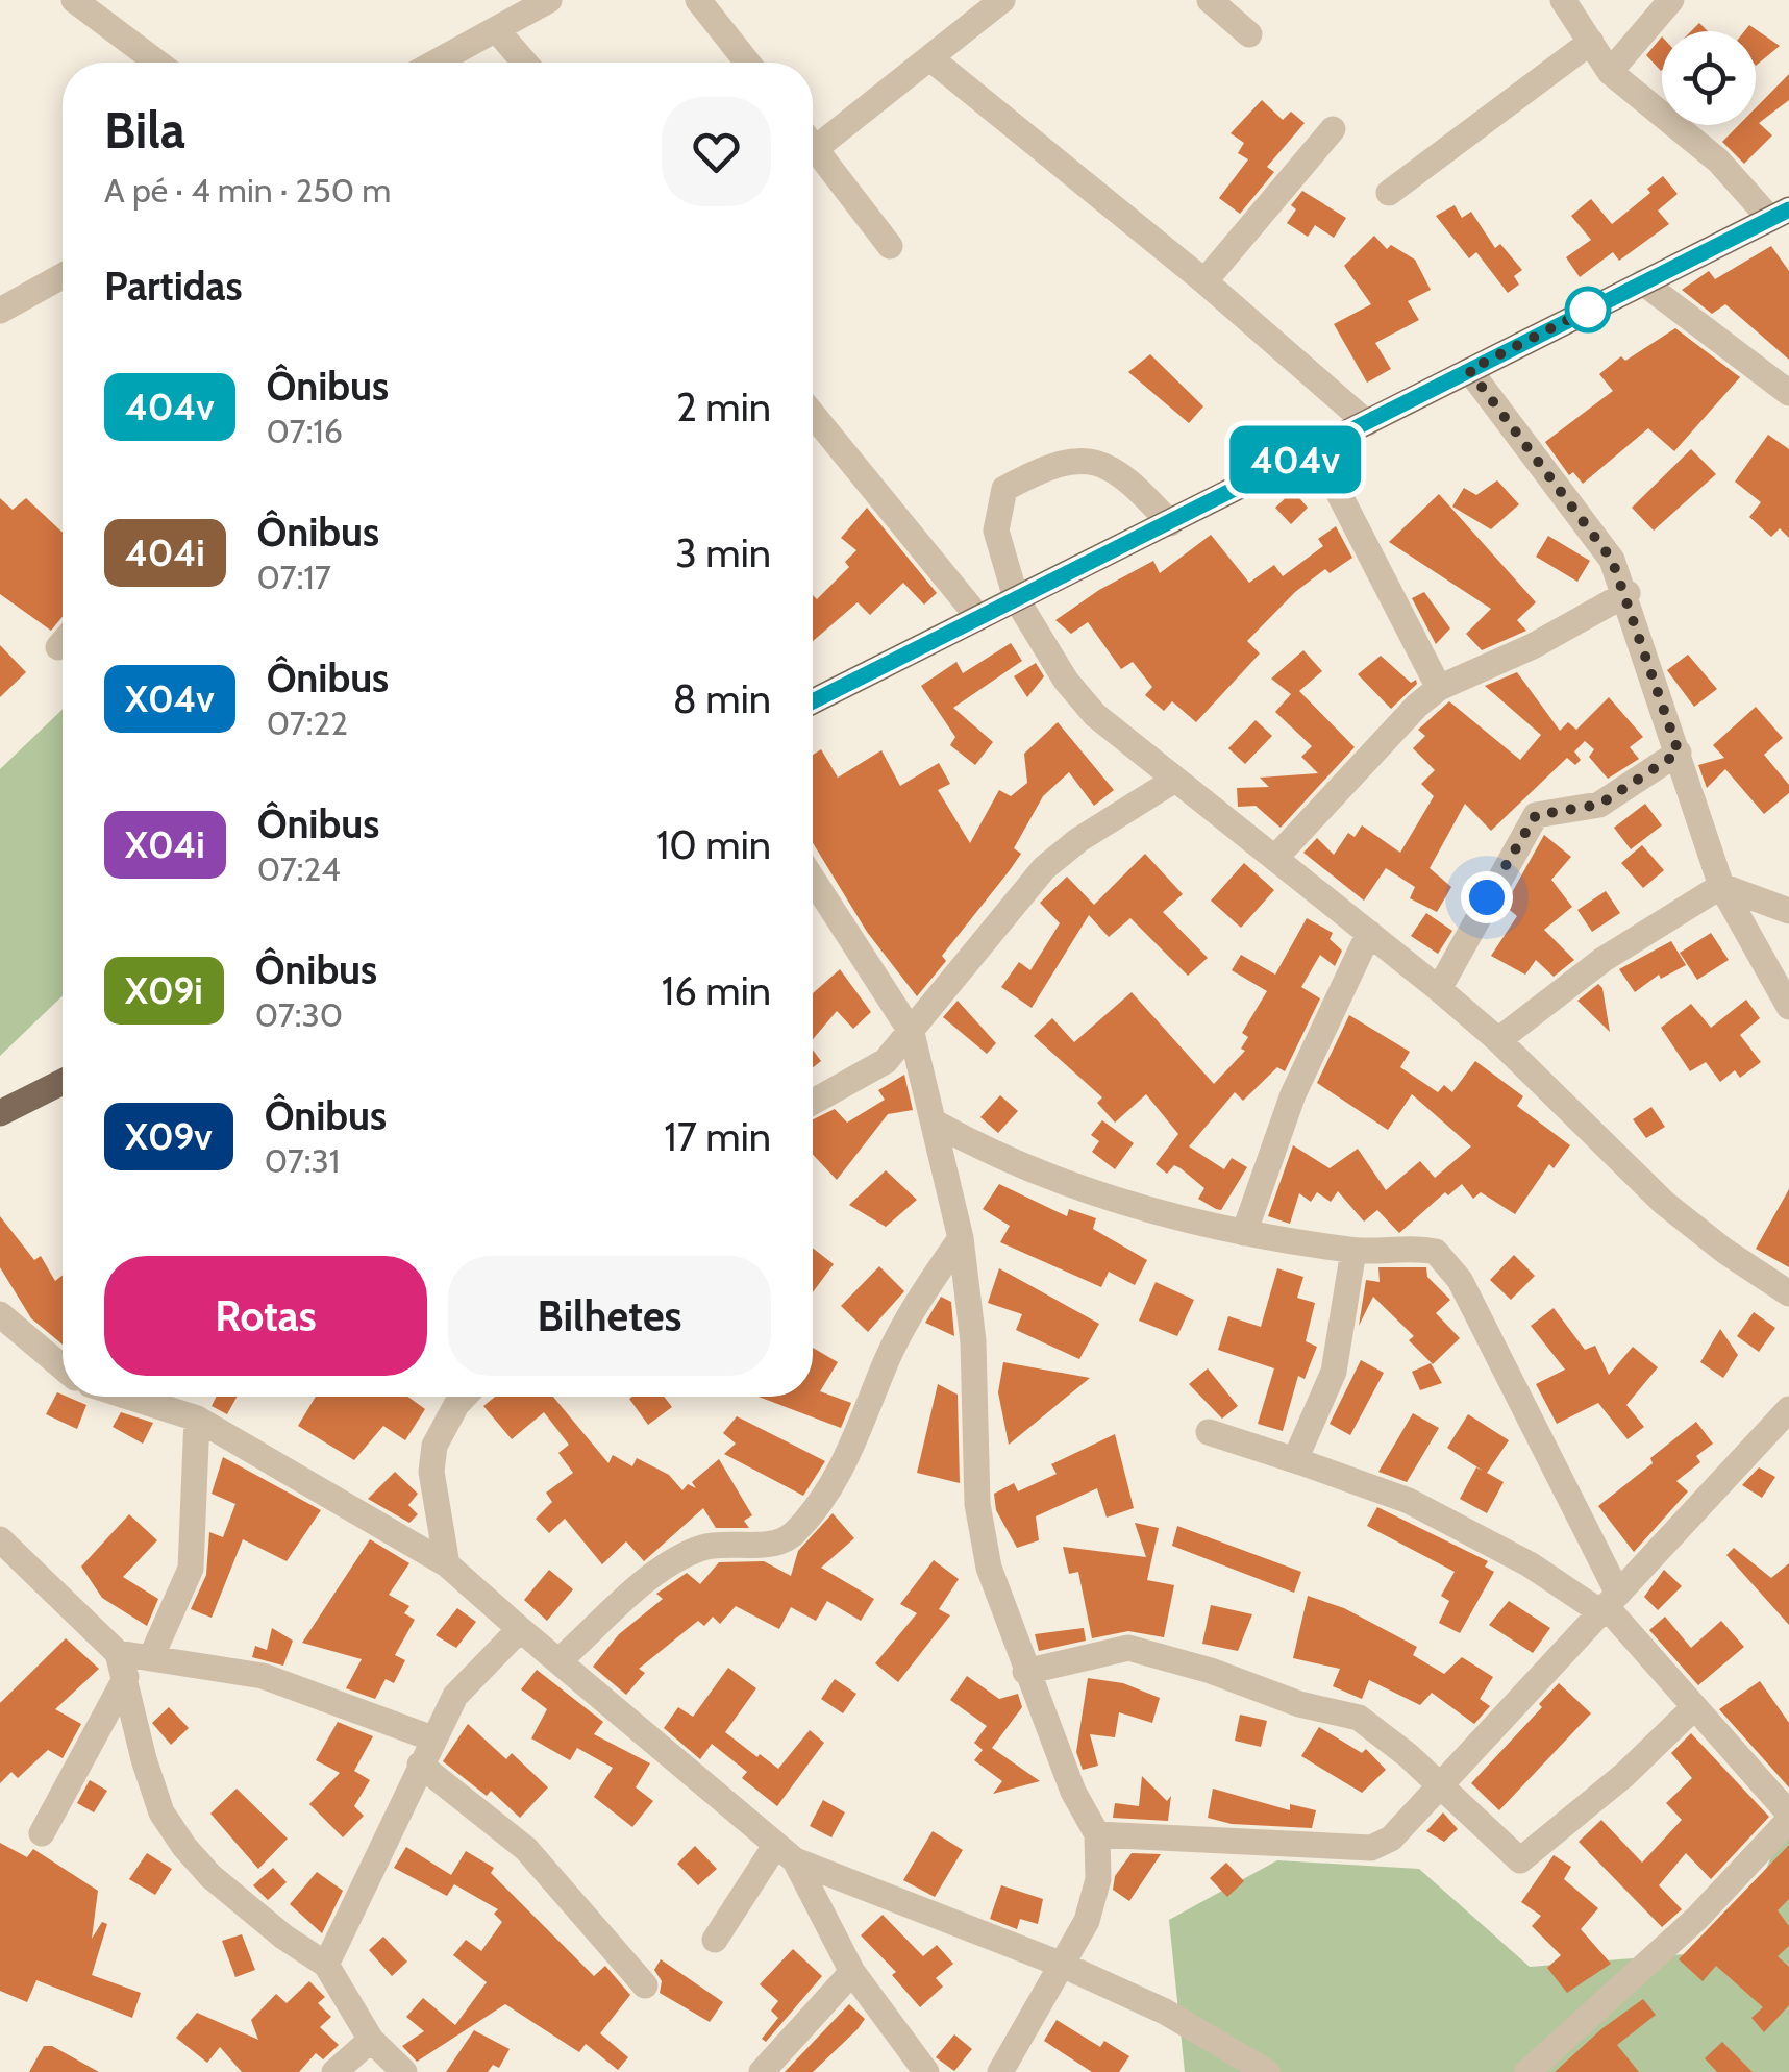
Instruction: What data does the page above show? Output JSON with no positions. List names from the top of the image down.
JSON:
{
  "lines": ["bus line 404v"],
  "page": {
    "on_map": "404v",
    "heading": [
      ["Bila", "A pé · 4 min · 250 m"],
      "Partidas"
    ],
    "list": [
      {
        "mark": "404v",
        "name": "Ônibus",
        "note": "07:16",
        "value": "2 min"
      },
      {
        "mark": "404i",
        "name": "Ônibus",
        "note": "07:17",
        "value": "3 min"
      },
      {
        "mark": "X04v",
        "name": "Ônibus",
        "note": "07:22",
        "value": "8 min"
      },
      {
        "mark": "X04i",
        "name": "Ônibus",
        "note": "07:24",
        "value": "10 min"
      },
      {
        "mark": "X09i",
        "name": "Ônibus",
        "note": "07:30",
        "value": "16 min"
      },
      {
        "mark": "X09v",
        "name": "Ônibus",
        "note": "07:31",
        "value": "17 min"
      }
    ],
    "buttons": ["Rotas", "Bilhetes"]
  }
}
